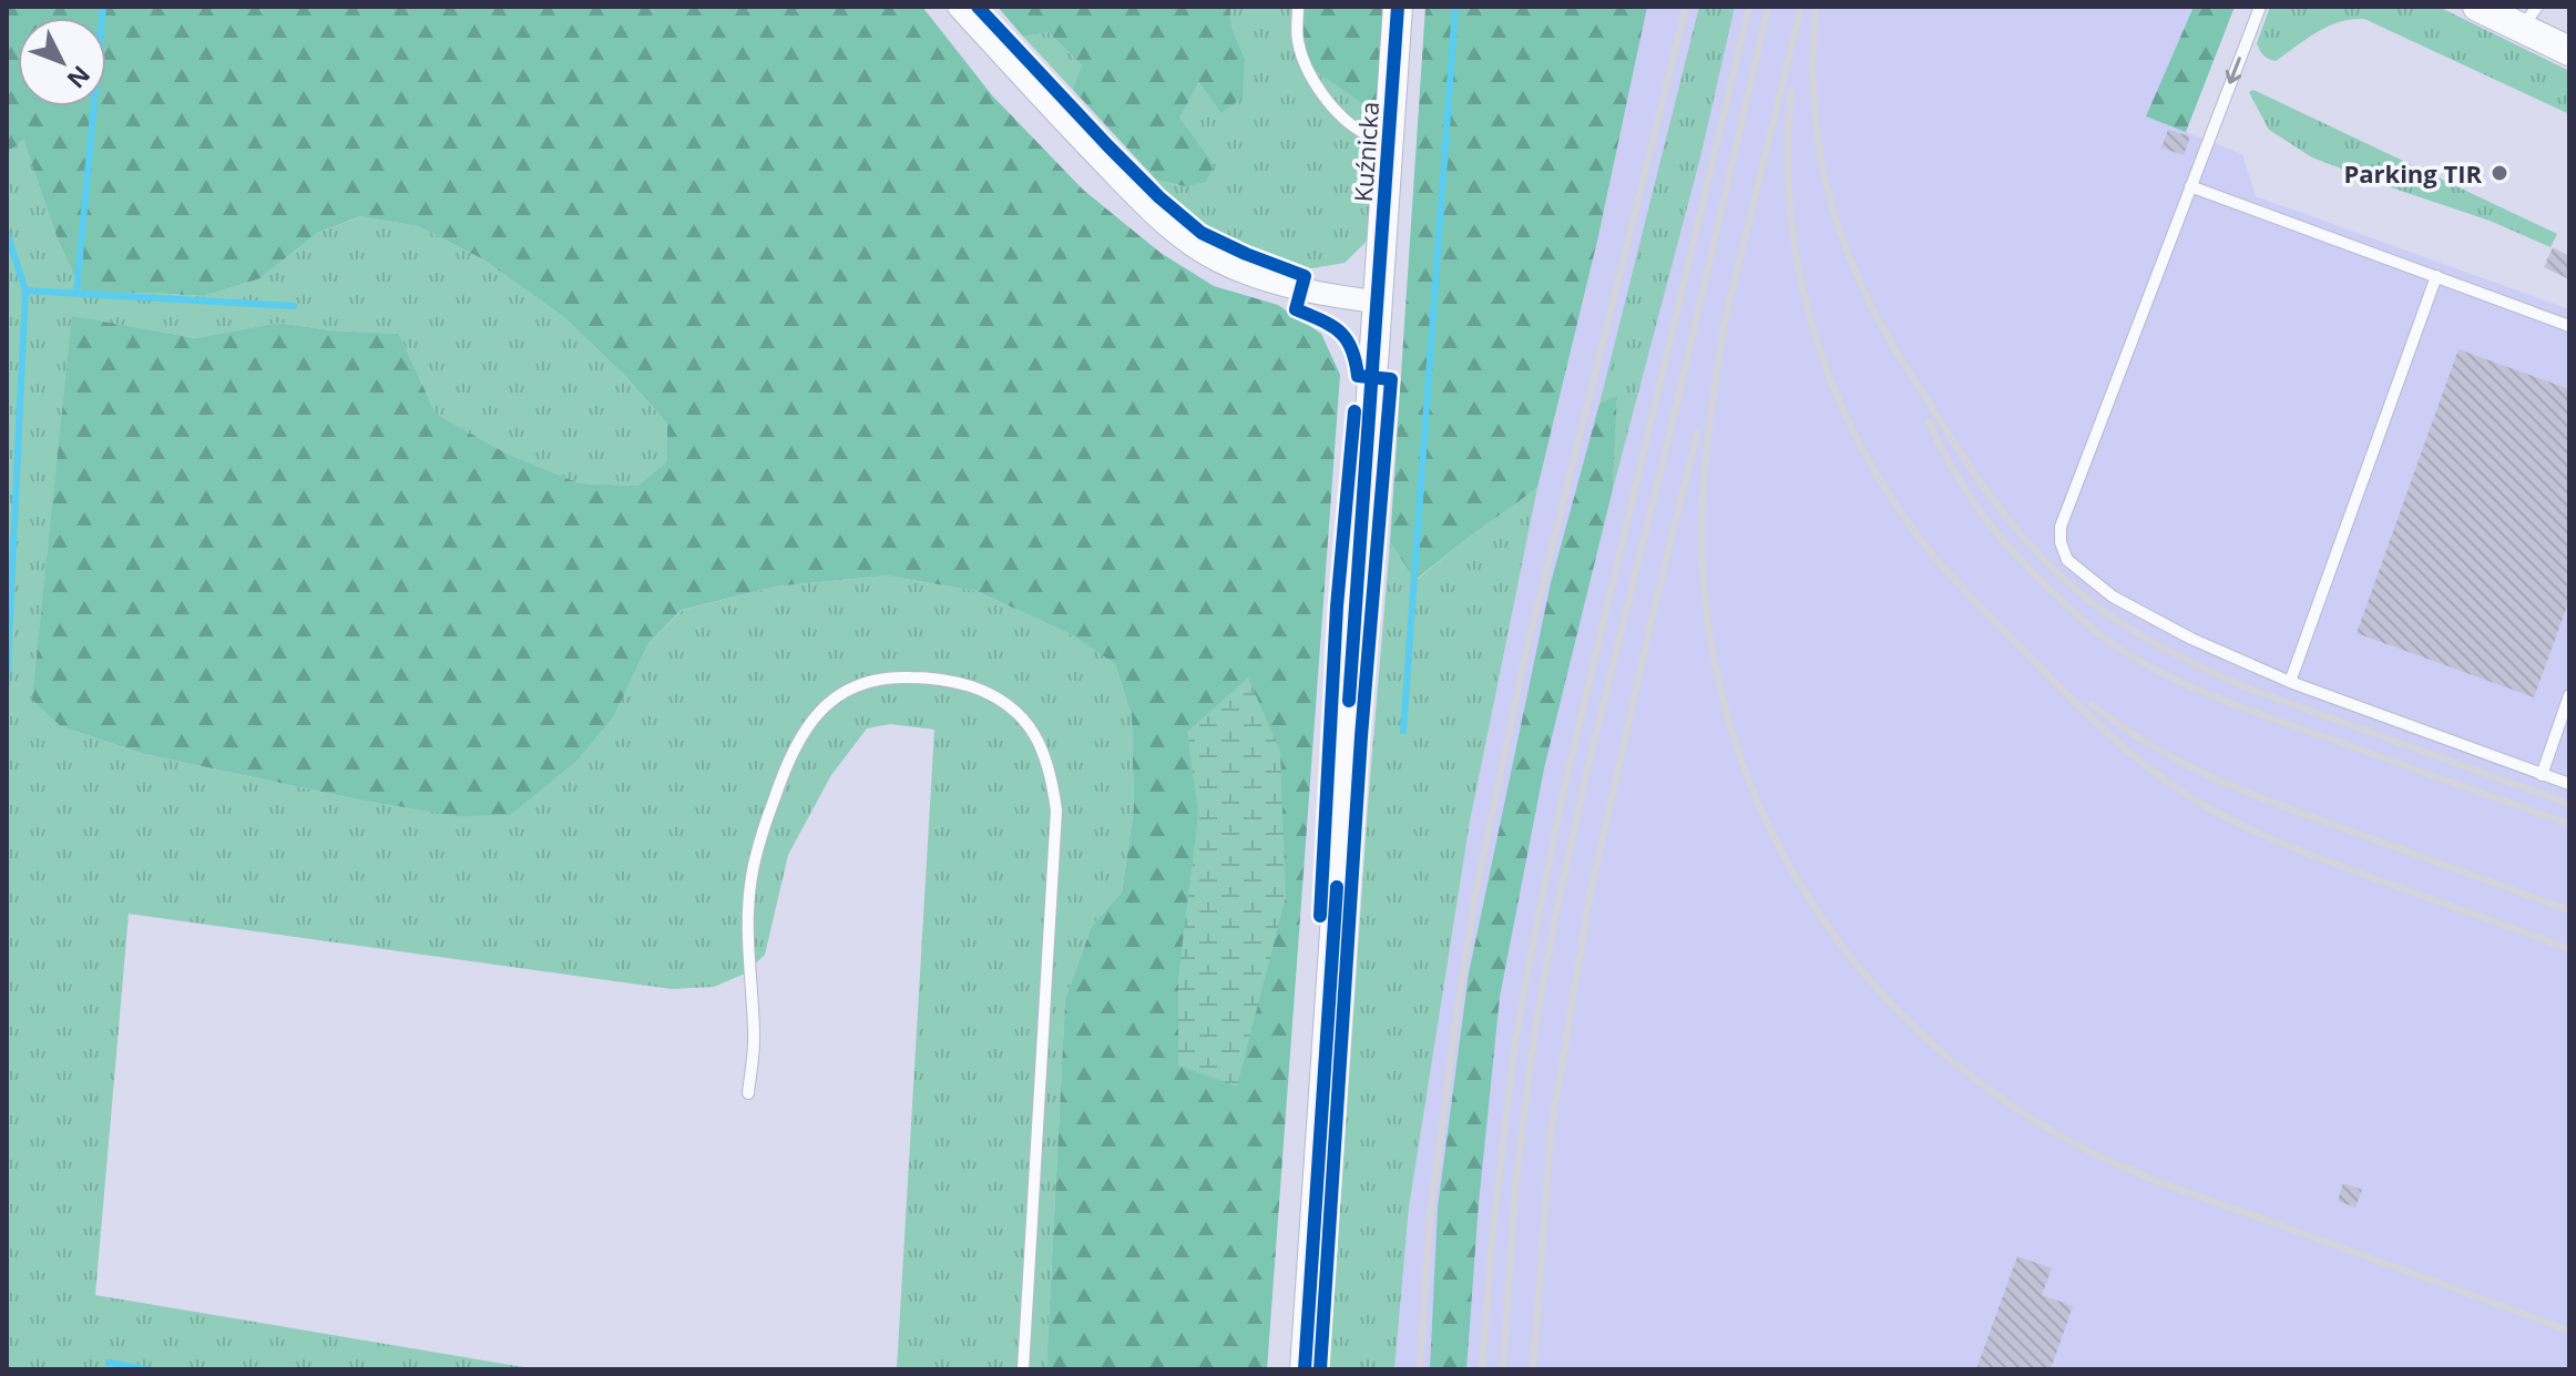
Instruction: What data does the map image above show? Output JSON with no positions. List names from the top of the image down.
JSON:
{
  "streets": {
    "street": ["Kuźnicka"]
  },
  "places": ["Parking TIR"],
  "north": "bottom right"
}
